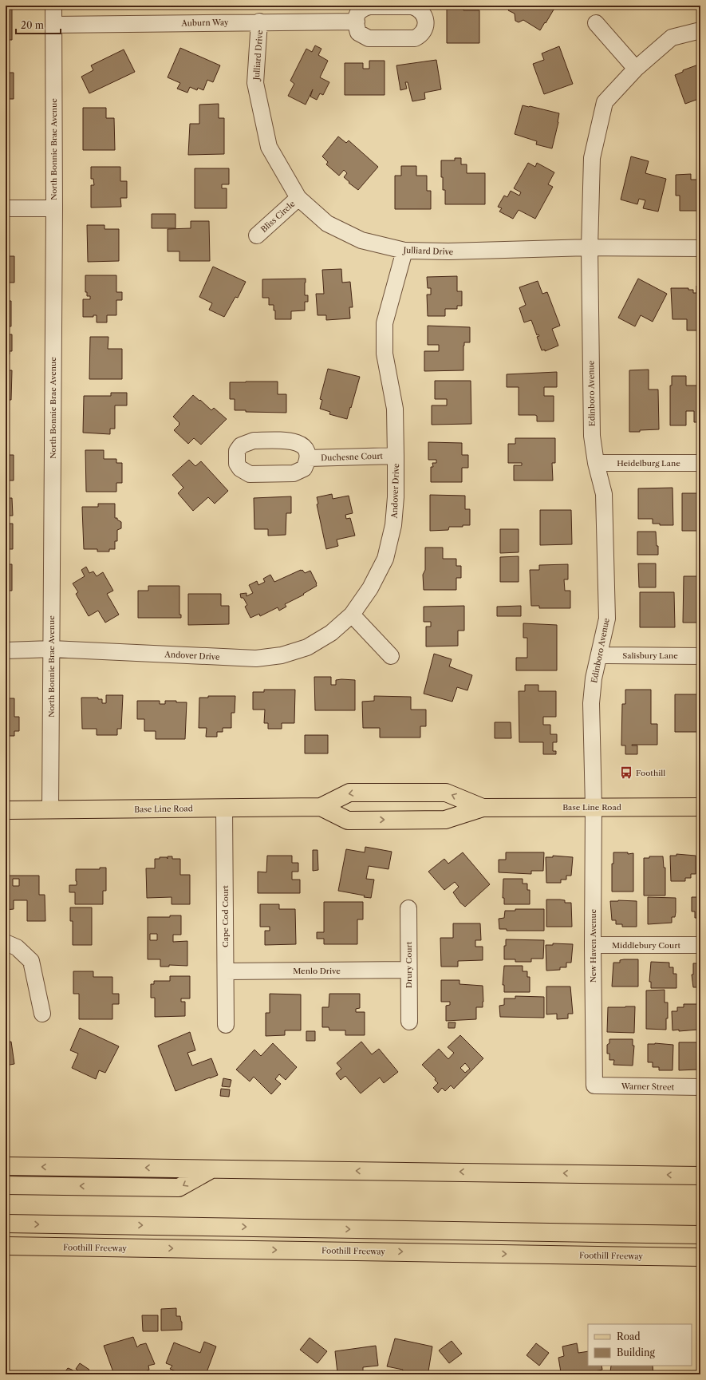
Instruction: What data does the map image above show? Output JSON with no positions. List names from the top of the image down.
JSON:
{
  "streets": {
    "main road": ["Base Line Road", "Foothill Freeway"],
    "street": [
      "Auburn Way",
      "Julliard Drive",
      "North Bonnie Brae Avenue",
      "Bliss Circle",
      "Edinboro Avenue",
      "Duchesne Court",
      "Heidelburg Lane",
      "Andover Drive",
      "Salisbury Lane",
      "Cape Cod Court",
      "Middlebury Court",
      "New Haven Avenue",
      "Drury Court",
      "Menlo Drive",
      "Warner Street"
    ]
  },
  "crossings": [
    ["Auburn Way", "Julliard Drive"],
    ["Auburn Way", "North Bonnie Brae Avenue"],
    ["Julliard Drive", "Bliss Circle"],
    ["Julliard Drive", "Edinboro Avenue"],
    ["Julliard Drive", "Andover Drive"],
    ["North Bonnie Brae Avenue", "Andover Drive"],
    ["North Bonnie Brae Avenue", "Base Line Road"],
    ["Edinboro Avenue", "Heidelburg Lane"],
    ["Edinboro Avenue", "Salisbury Lane"],
    ["Edinboro Avenue", "Base Line Road"],
    ["Edinboro Avenue", "New Haven Avenue"],
    ["Duchesne Court", "Andover Drive"],
    ["Base Line Road", "Cape Cod Court"],
    ["Base Line Road", "New Haven Avenue"],
    ["Cape Cod Court", "Menlo Drive"],
    ["Middlebury Court", "New Haven Avenue"],
    ["New Haven Avenue", "Warner Street"],
    ["Drury Court", "Menlo Drive"]
  ],
  "places": {
    "bus stop": ["Foothill"]
  },
  "legend": ["Road", "Building"],
  "scale_bar": "20 m"
}
